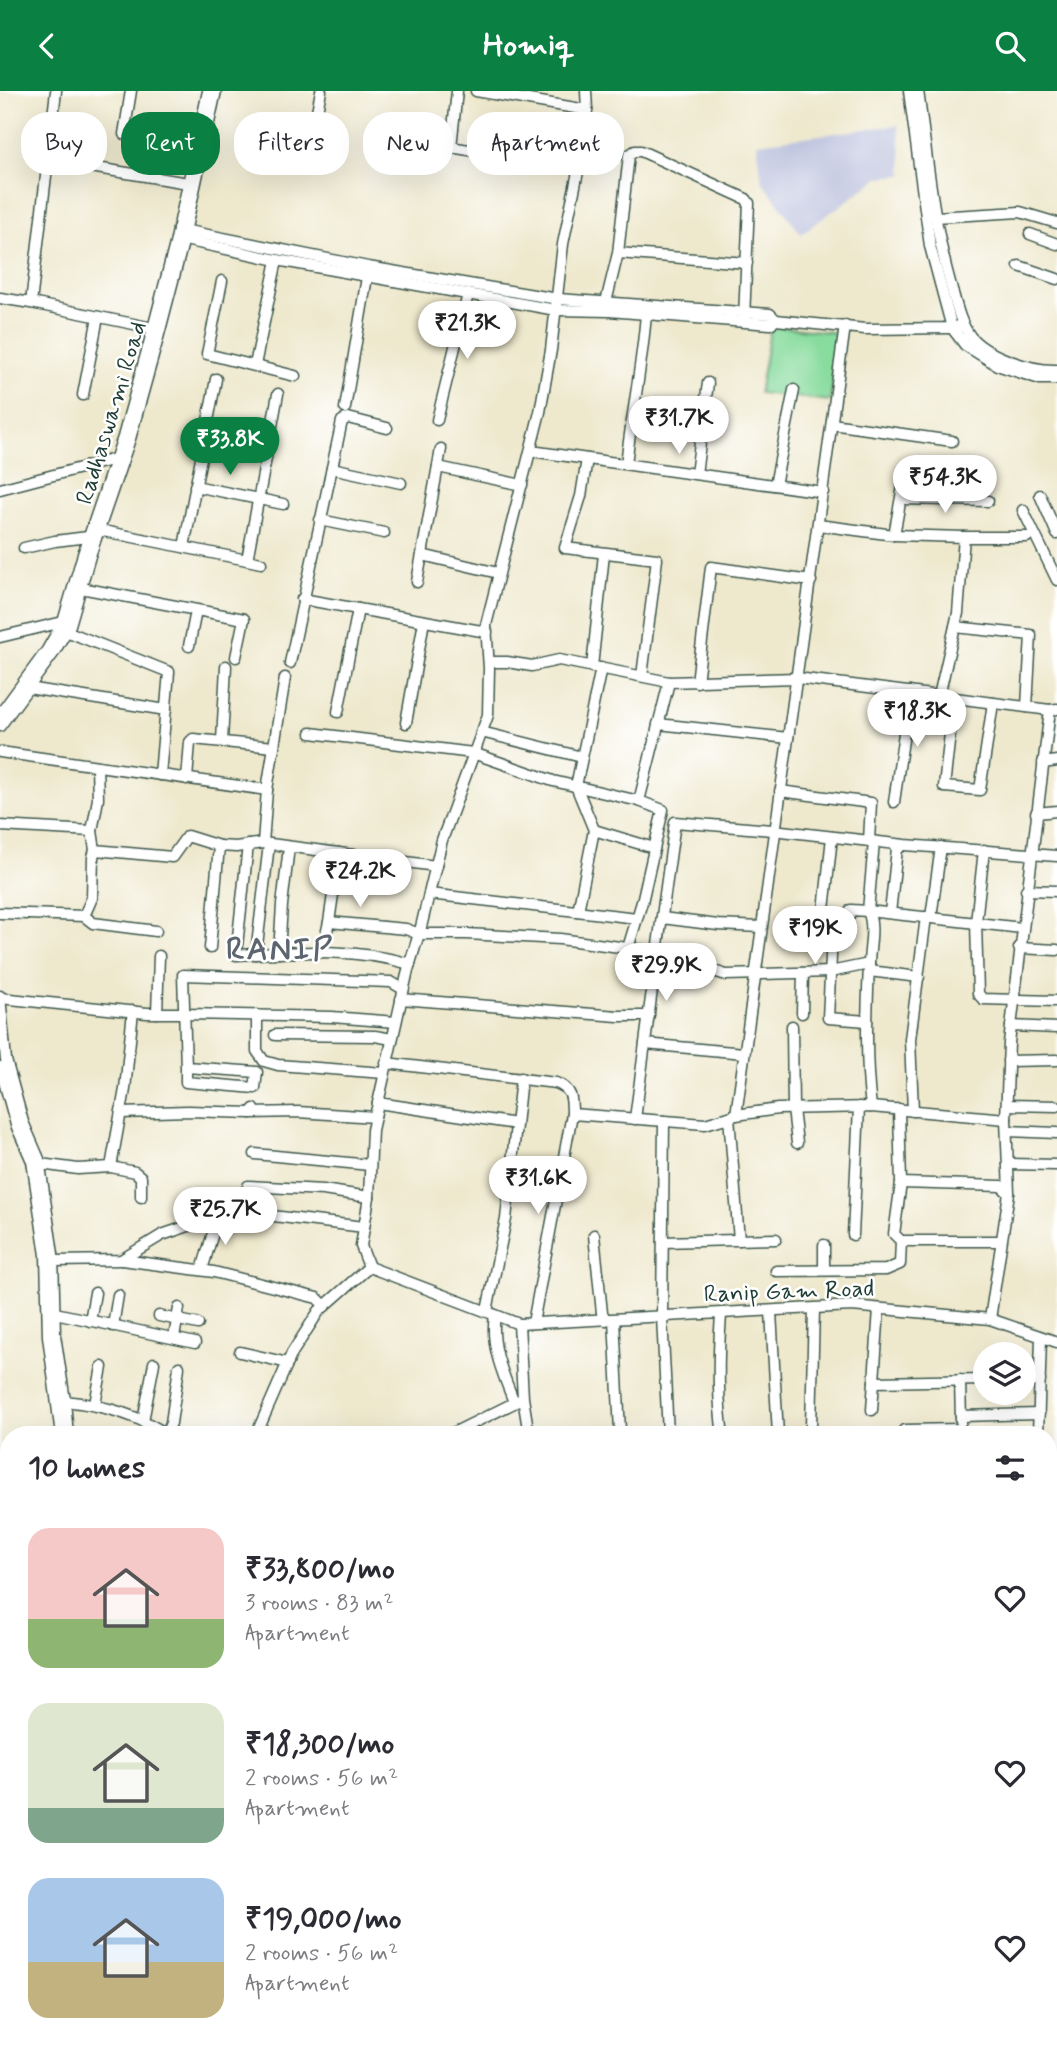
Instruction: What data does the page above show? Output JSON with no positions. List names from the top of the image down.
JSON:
{
  "streets": {
    "street": ["Radhaswami Road", "Ranip Gam Road"]
  },
  "districts": ["RANIP"],
  "page": {
    "header": "Homiq",
    "chip": [
      "Buy",
      "Rent",
      "Filters",
      "New",
      "Apartment"
    ],
    "price": [
      "₹21.3K",
      "₹31.7K",
      "₹33.8K",
      "₹54.3K",
      "₹18.3K",
      "₹24.2K",
      "₹19K",
      "₹29.9K",
      "₹31.6K",
      "₹25.7K"
    ],
    "heading": "10 homes",
    "list": [
      {
        "name": "₹33,800/mo",
        "note": "3 rooms · 83 m² · Apartment"
      },
      {
        "name": "₹18,300/mo",
        "note": "2 rooms · 56 m² · Apartment"
      },
      {
        "name": "₹19,000/mo",
        "note": "2 rooms · 56 m² · Apartment"
      }
    ]
  }
}
